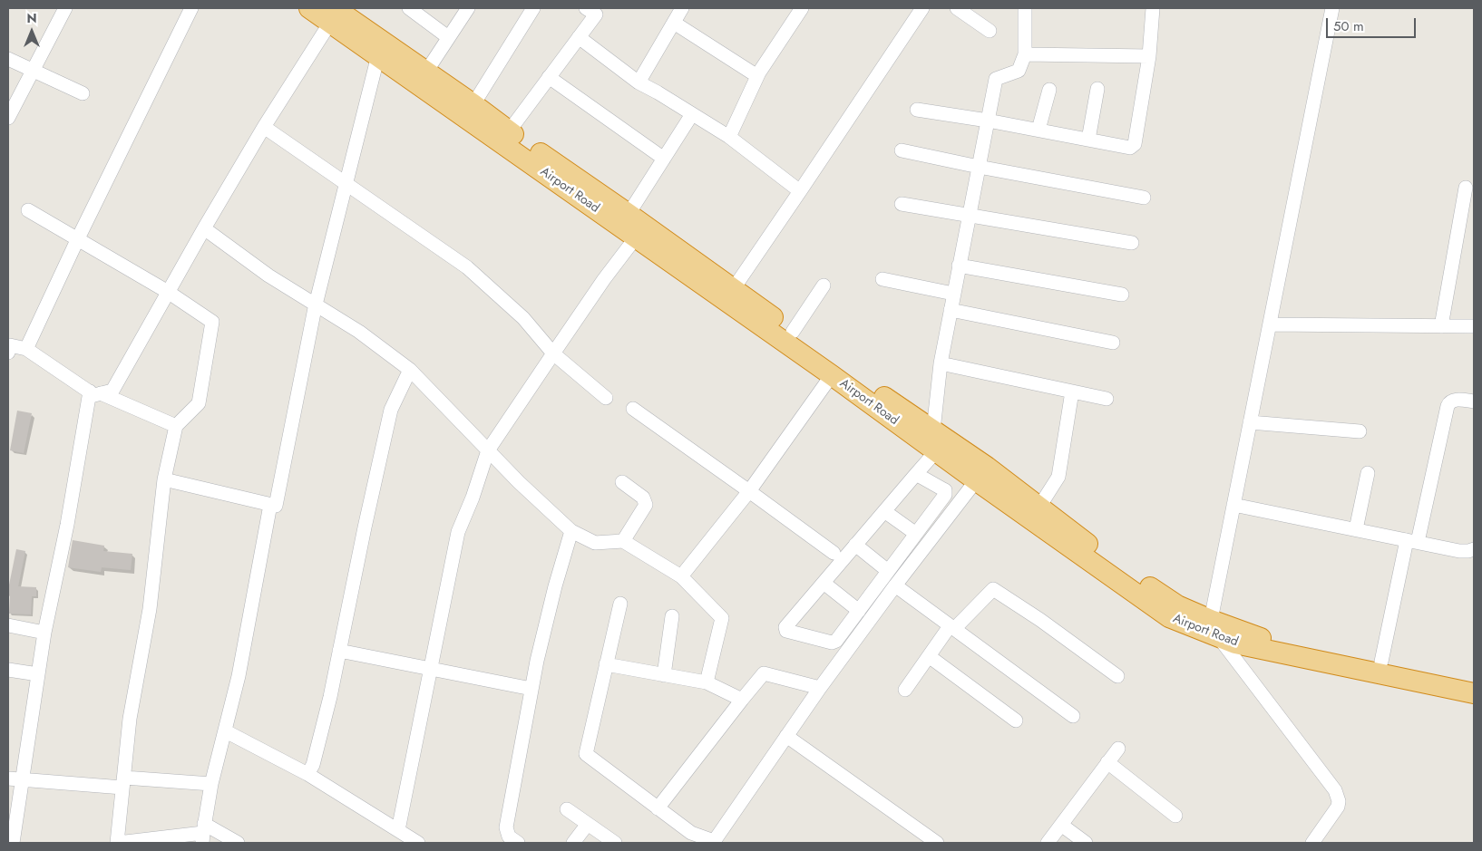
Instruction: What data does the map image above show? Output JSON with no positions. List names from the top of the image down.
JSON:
{
  "streets": {
    "highway": ["Airport Road"]
  },
  "scale_bar": "50 m",
  "north": "top"
}
